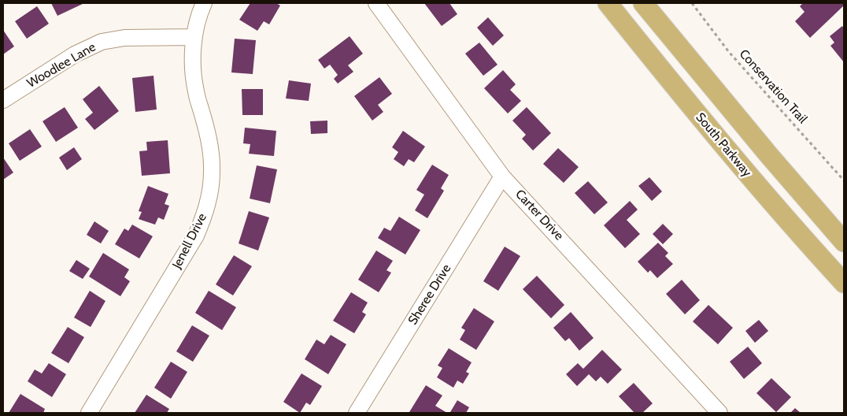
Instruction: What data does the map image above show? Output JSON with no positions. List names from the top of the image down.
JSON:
{
  "streets": {
    "main road": ["South Parkway"],
    "street": [
      "Woodlee Lane",
      "Carter Drive",
      "Jenell Drive",
      "Sheree Drive"
    ],
    "path": ["Conservation Trail"]
  },
  "crossings": [
    ["Woodlee Lane", "Jenell Drive"],
    ["Carter Drive", "Sheree Drive"]
  ]
}
